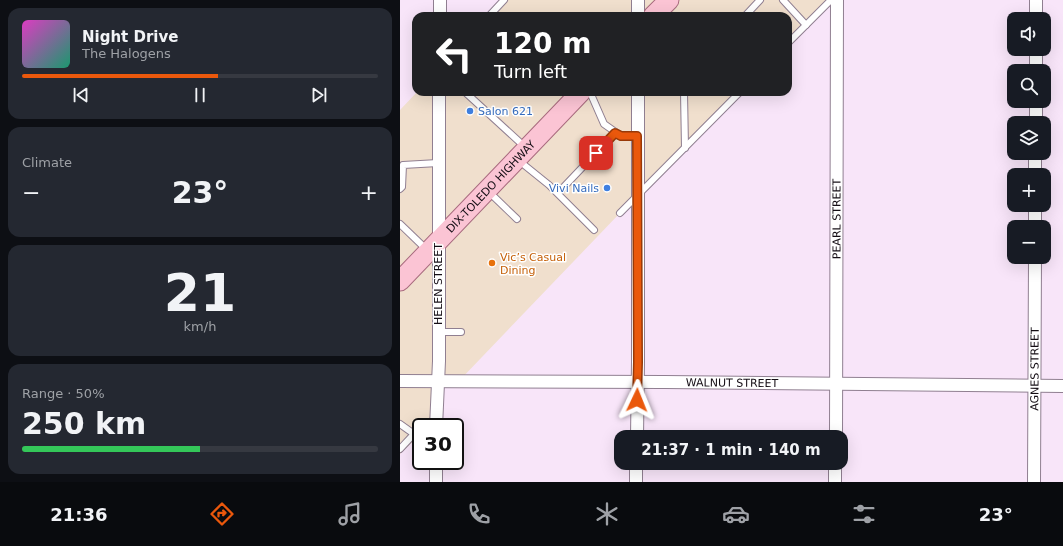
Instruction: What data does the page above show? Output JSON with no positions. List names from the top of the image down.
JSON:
{
  "streets": {
    "main road": ["DIX-TOLEDO HIGHWAY"],
    "street": [
      "PEARL STREET",
      "HELEN STREET",
      "AGNES STREET",
      "WALNUT STREET"
    ]
  },
  "crossings": [
    ["DIX-TOLEDO HIGHWAY", "HELEN STREET"],
    ["PEARL STREET", "WALNUT STREET"],
    ["HELEN STREET", "WALNUT STREET"],
    ["AGNES STREET", "WALNUT STREET"]
  ],
  "places": ["Salon 621", "Vivi Nails", "Vic’s Casual Dining"],
  "page": {
    "map_buttons": ["+", "−"],
    "turn": ["120 m", "Turn left"],
    "song": ["Night Drive", "The Halogens"],
    "tile": [
      "Climate",
      ["21", "km/h"],
      ["Range · 50%", "250 km"]
    ],
    "heat": ["−", "23°", "+"],
    "limit": "30",
    "trip": "21:37 · 1 min · 140 m",
    "tabs": ["21:36", "23°"]
  }
}
